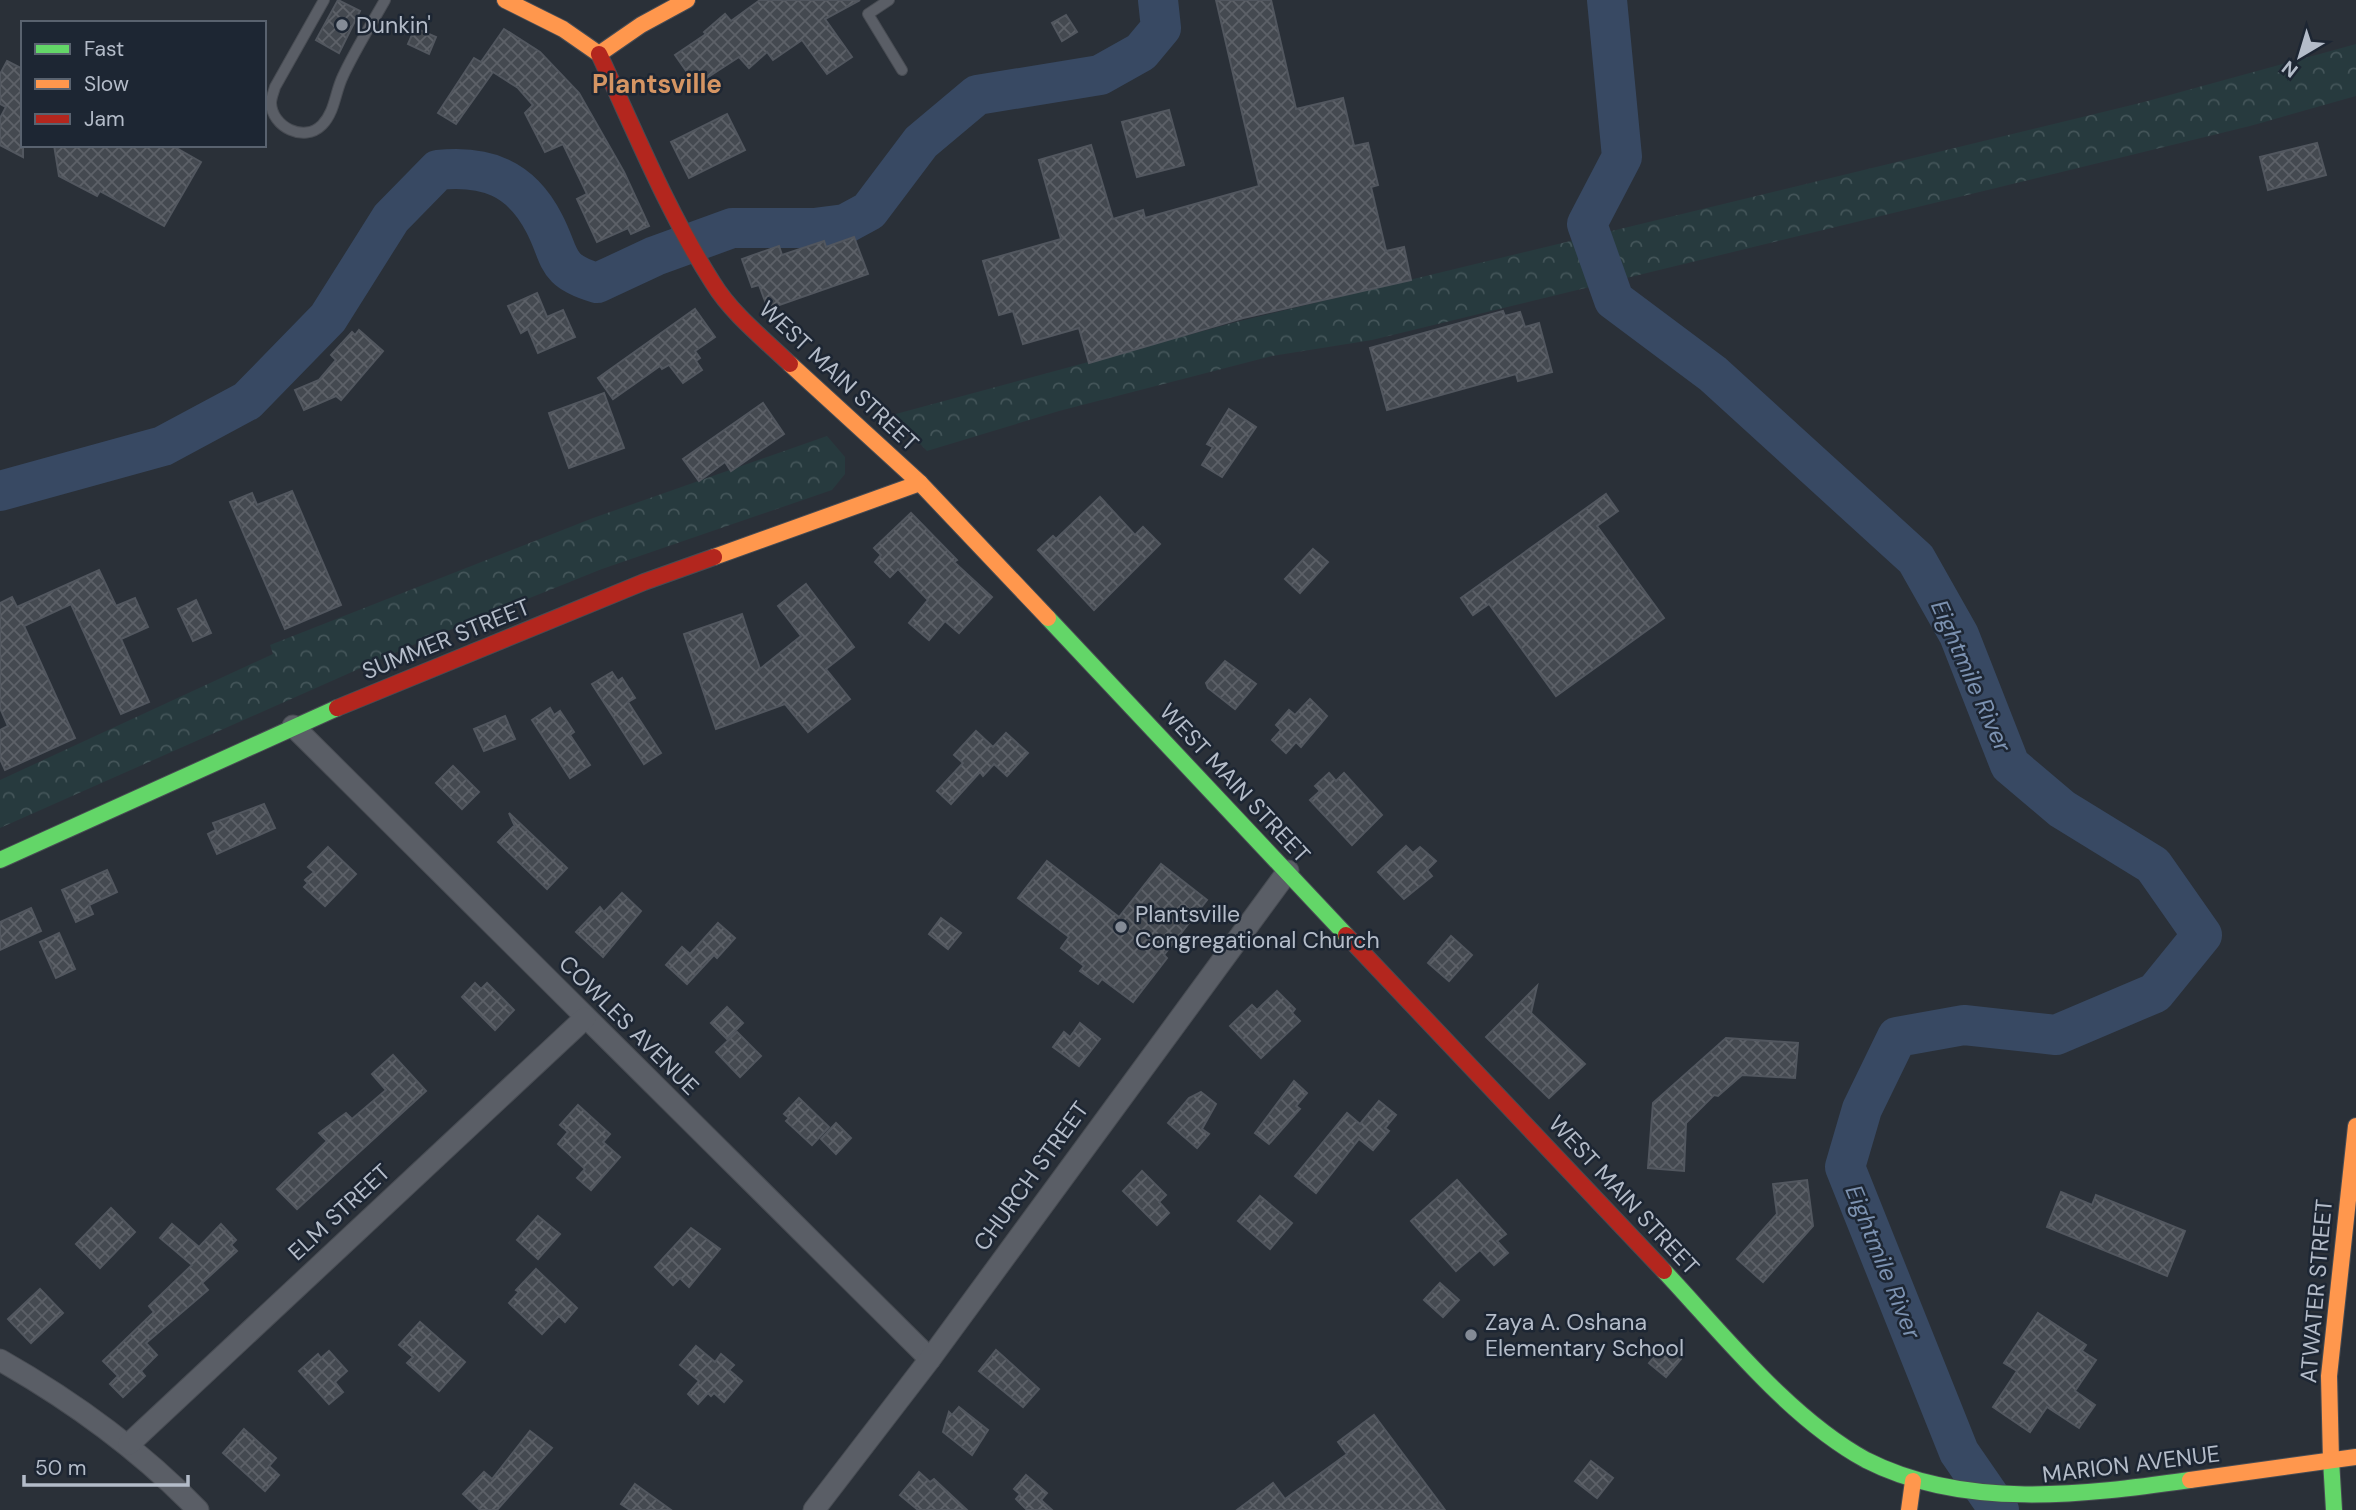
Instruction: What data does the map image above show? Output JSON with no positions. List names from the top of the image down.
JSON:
{
  "streets": {
    "main road": [
      "WEST MAIN STREET",
      "SUMMER STREET",
      "ATWATER STREET",
      "MARION AVENUE"
    ],
    "street": ["COWLES AVENUE", "CHURCH STREET", "ELM STREET"]
  },
  "crossings": [
    ["WEST MAIN STREET", "SUMMER STREET"],
    ["WEST MAIN STREET", "CHURCH STREET"],
    ["WEST MAIN STREET", "MARION AVENUE"],
    ["SUMMER STREET", "COWLES AVENUE"],
    ["COWLES AVENUE", "CHURCH STREET"],
    ["COWLES AVENUE", "ELM STREET"],
    ["ATWATER STREET", "MARION AVENUE"]
  ],
  "districts": ["Plantsville"],
  "water": ["Eightmile River"],
  "places": ["Dunkin'", "Plantsville Congregational Church", "Zaya A. Oshana Elementary School"],
  "legend": ["Fast", "Slow", "Jam"],
  "scale_bar": "50 m",
  "north": "bottom left"
}
